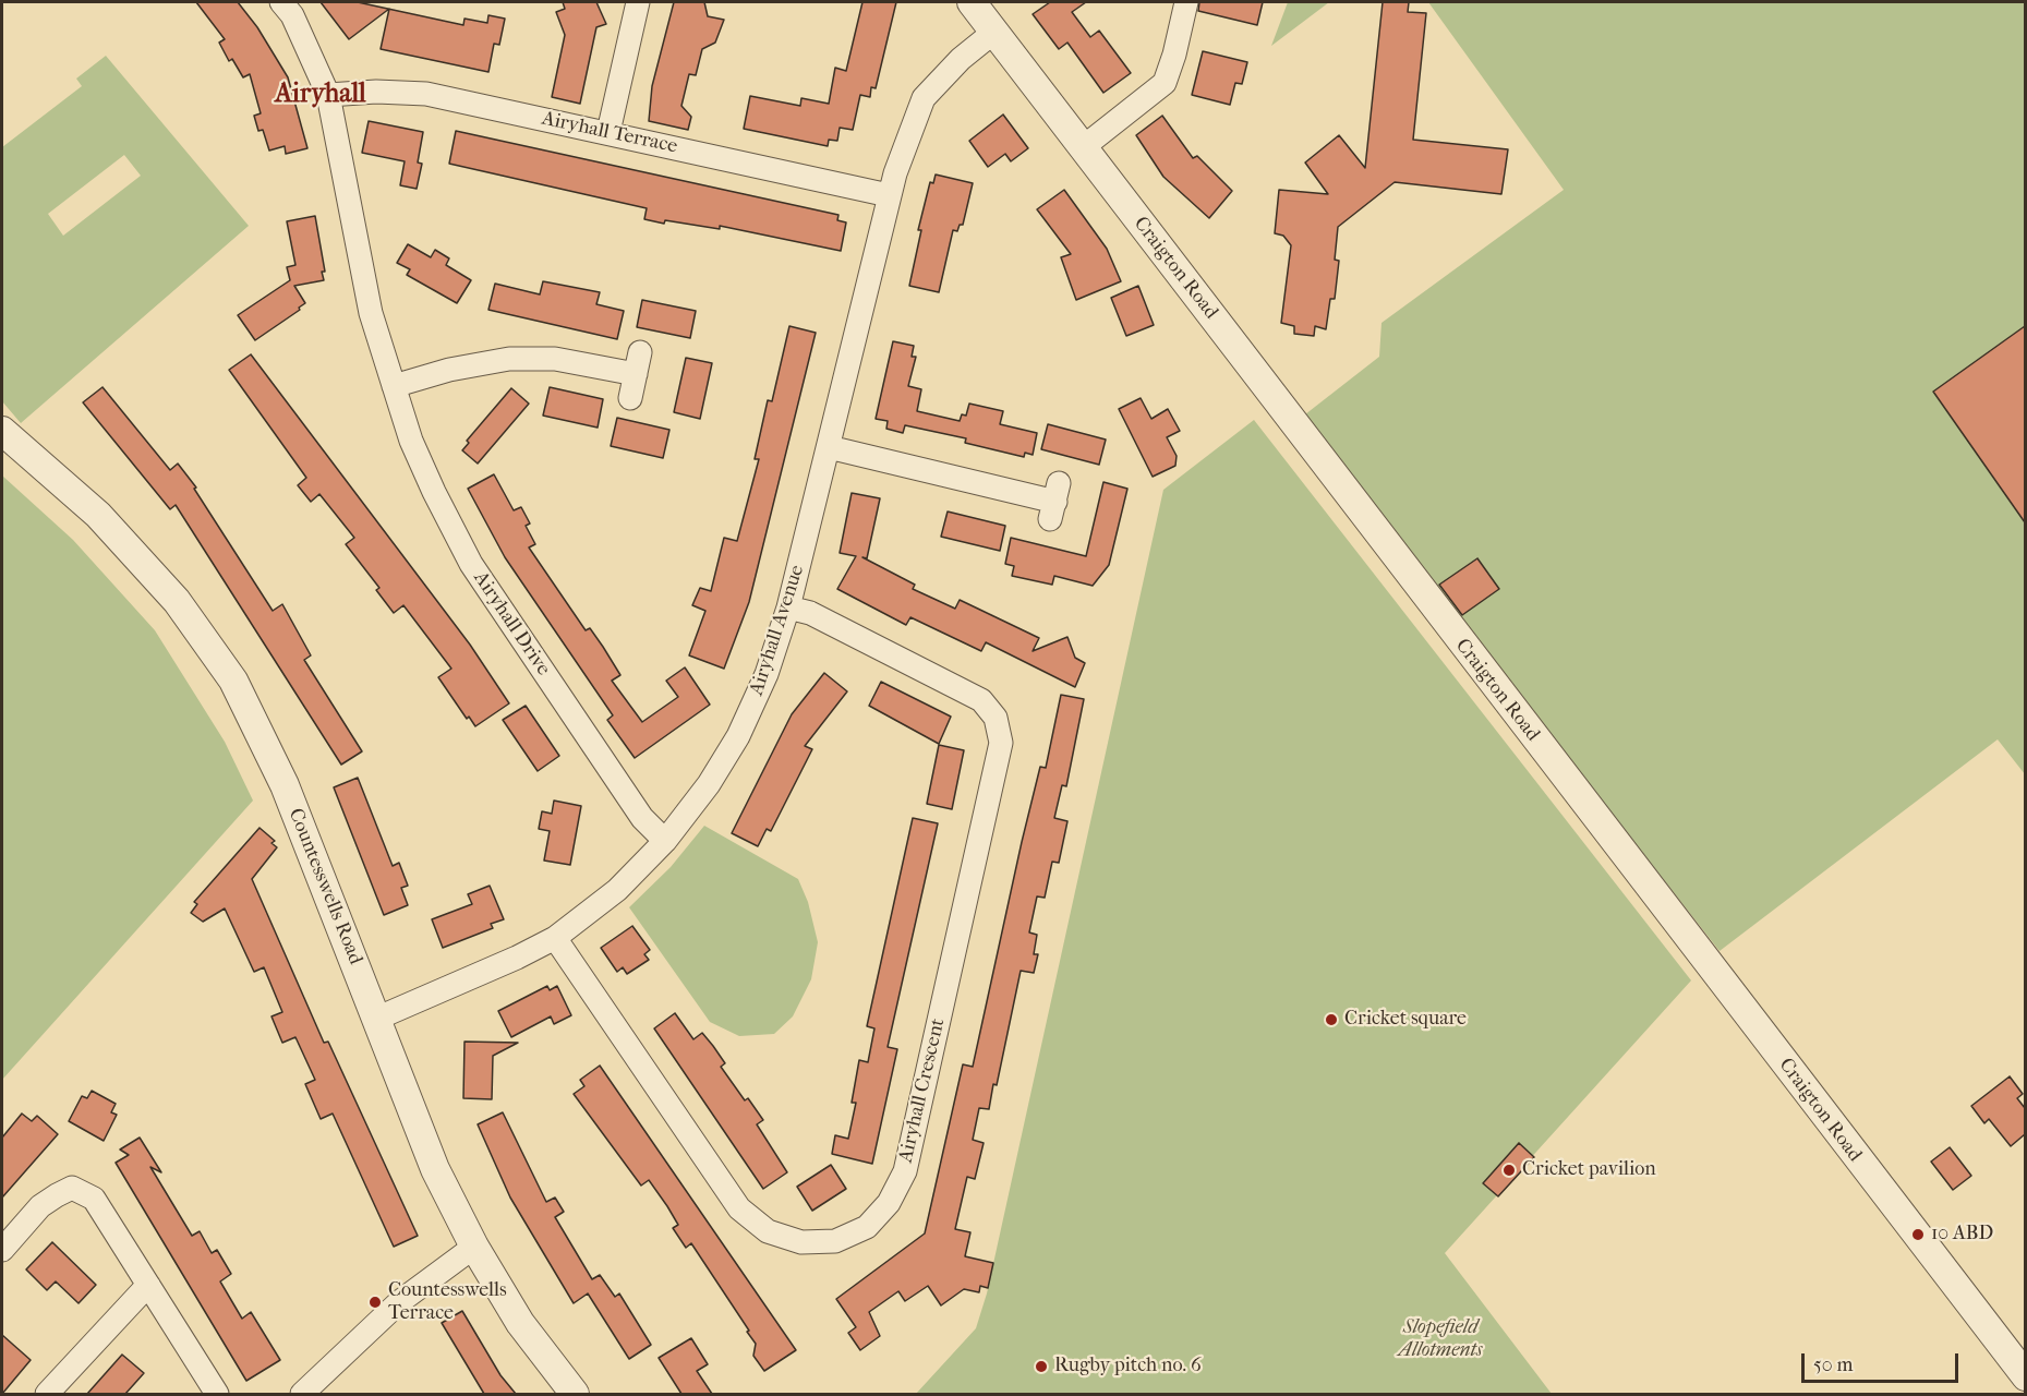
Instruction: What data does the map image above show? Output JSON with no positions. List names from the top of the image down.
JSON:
{
  "streets": {
    "street": [
      "Airyhall Terrace",
      "Craigton Road",
      "Airyhall Drive",
      "Airyhall Avenue",
      "Countesswells Road",
      "Airyhall Crescent"
    ]
  },
  "crossings": [
    ["Airyhall Terrace", "Airyhall Drive"],
    ["Airyhall Terrace", "Airyhall Avenue"],
    ["Craigton Road", "Airyhall Avenue"],
    ["Airyhall Drive", "Airyhall Avenue"],
    ["Airyhall Avenue", "Countesswells Road"],
    ["Airyhall Avenue", "Airyhall Crescent"]
  ],
  "districts": ["Airyhall"],
  "parks": ["Slopefield Allotments"],
  "places": [
    "Cricket square",
    "Cricket pavilion",
    "10 ABD",
    "Countesswells Terrace",
    "Rugby pitch no. 6"
  ],
  "scale_bar": "50 m"
}
